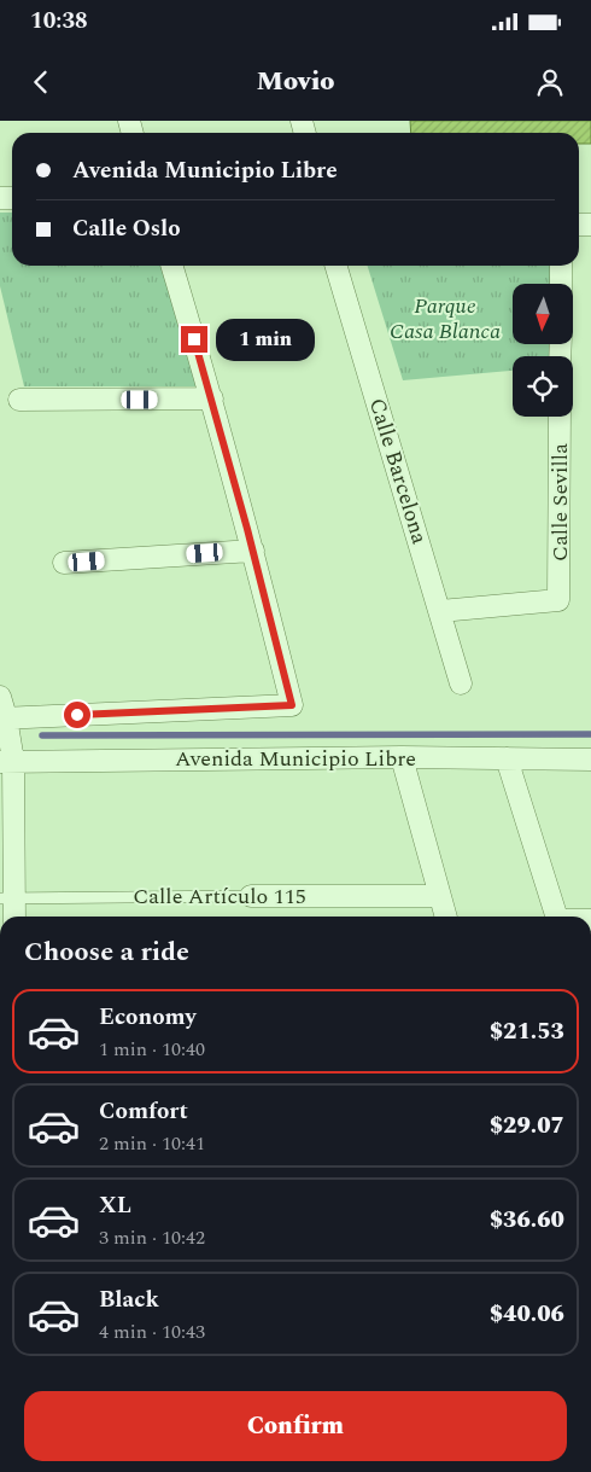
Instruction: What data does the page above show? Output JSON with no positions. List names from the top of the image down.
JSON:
{
  "streets": {
    "street": [
      "Calle Barcelona",
      "Calle Sevilla",
      "Avenida Municipio Libre",
      "Calle Artículo 115"
    ]
  },
  "crossings": [
    ["Calle Barcelona", "Calle Sevilla"]
  ],
  "parks": ["Parque Casa Blanca"],
  "north": "bottom",
  "page": {
    "status": "10:38",
    "header": "Movio",
    "banner": ["Avenida Municipio Libre", "Calle Oslo"],
    "bubble": "1 min",
    "heading": "Choose a ride",
    "list": [
      {
        "name": "Economy",
        "note": "1 min · 10:40",
        "value": "$21.53"
      },
      {
        "name": "Comfort",
        "note": "2 min · 10:41",
        "value": "$29.07"
      },
      {
        "name": "XL",
        "note": "3 min · 10:42",
        "value": "$36.60"
      },
      {
        "name": "Black",
        "note": "4 min · 10:43",
        "value": "$40.06"
      }
    ],
    "buttons": "Confirm"
  }
}
